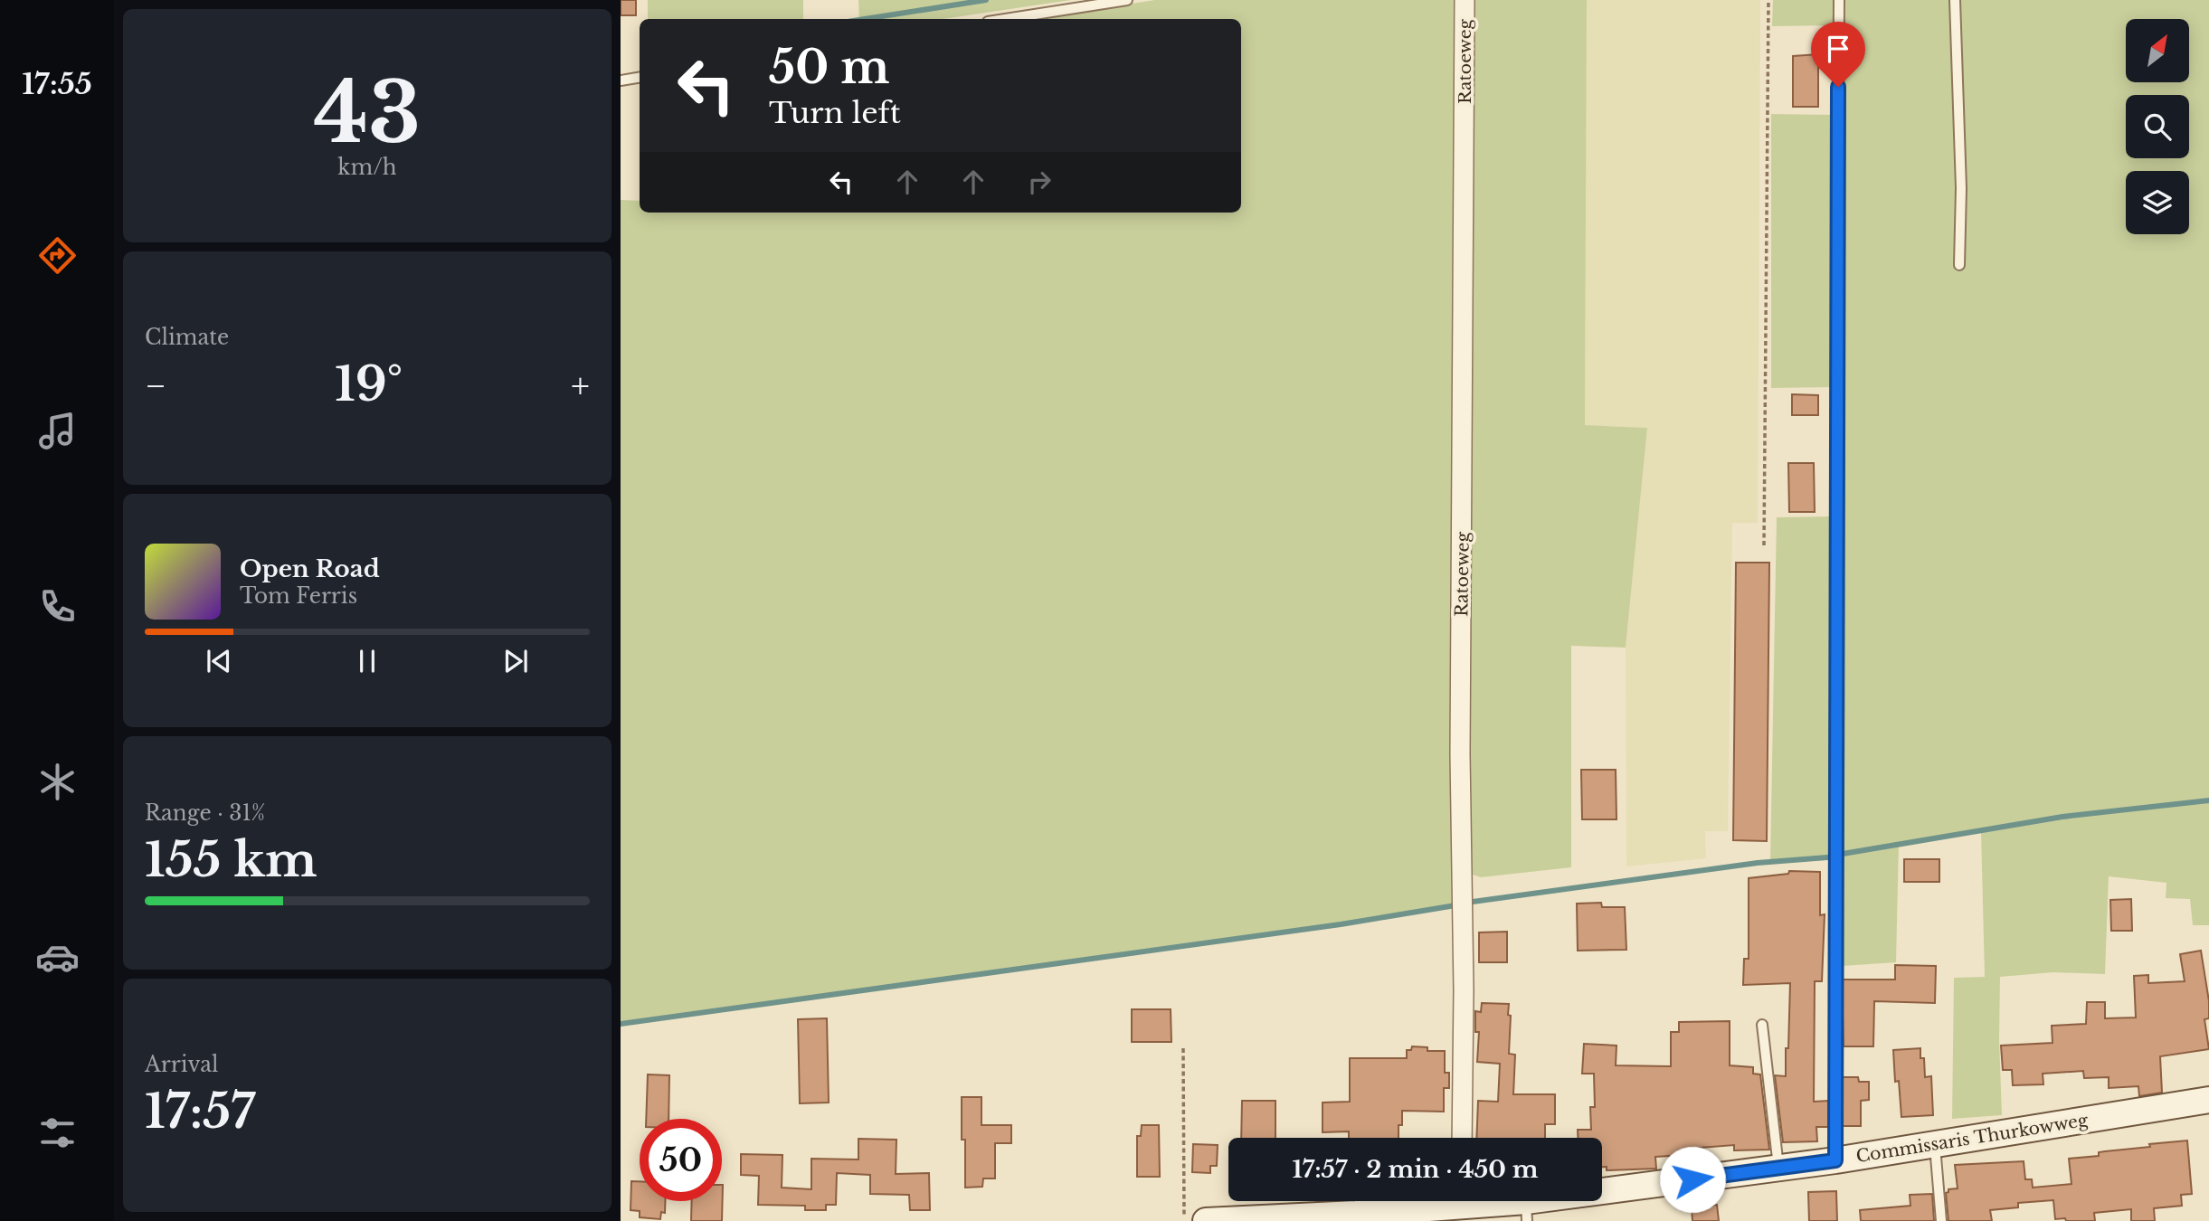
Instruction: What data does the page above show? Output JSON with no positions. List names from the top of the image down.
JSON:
{
  "streets": {
    "main road": ["Commissaris Thurkowweg"],
    "street": ["Ratoeweg"]
  },
  "north": "top right",
  "page": {
    "tabs": "17:55",
    "tile": [
      ["43", "km/h"],
      "Climate",
      ["Range · 31%", "155 km"],
      ["Arrival", "17:57"]
    ],
    "turn": ["50 m", "Turn left"],
    "heat": ["−", "19°", "+"],
    "song": ["Open Road", "Tom Ferris"],
    "limit": "50",
    "trip": "17:57 · 2 min · 450 m"
  }
}
